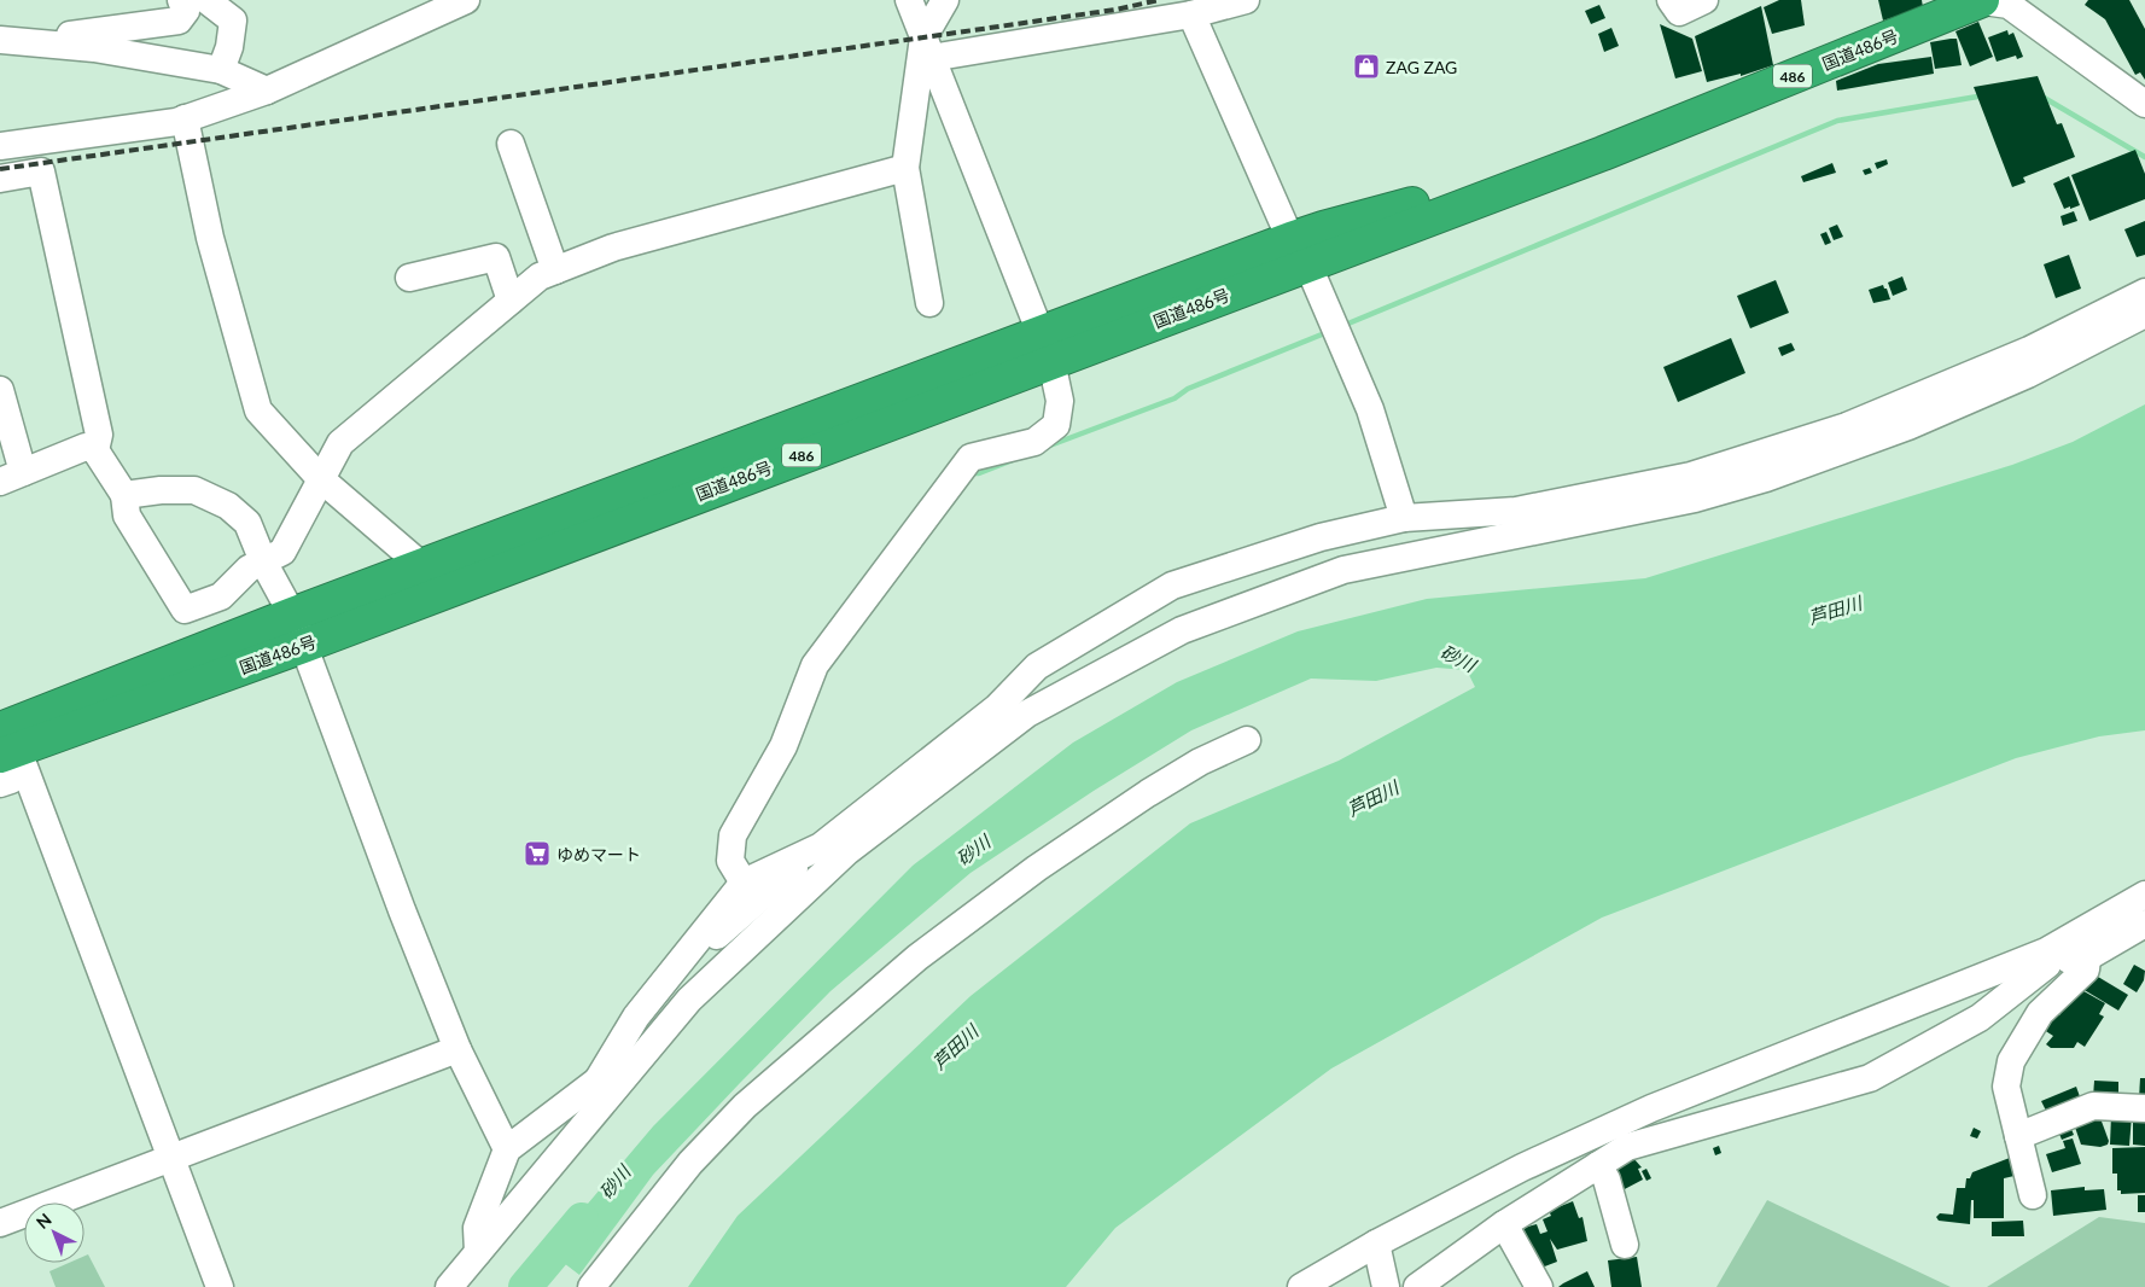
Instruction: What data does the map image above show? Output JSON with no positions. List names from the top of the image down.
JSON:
{
  "streets": {
    "highway": ["国道486号", "486"]
  },
  "water": ["芦田川", "砂川"],
  "places": {
    "shop": ["ZAG ZAG"],
    "supermarket": ["ゆめマート"]
  },
  "north": "top left"
}
